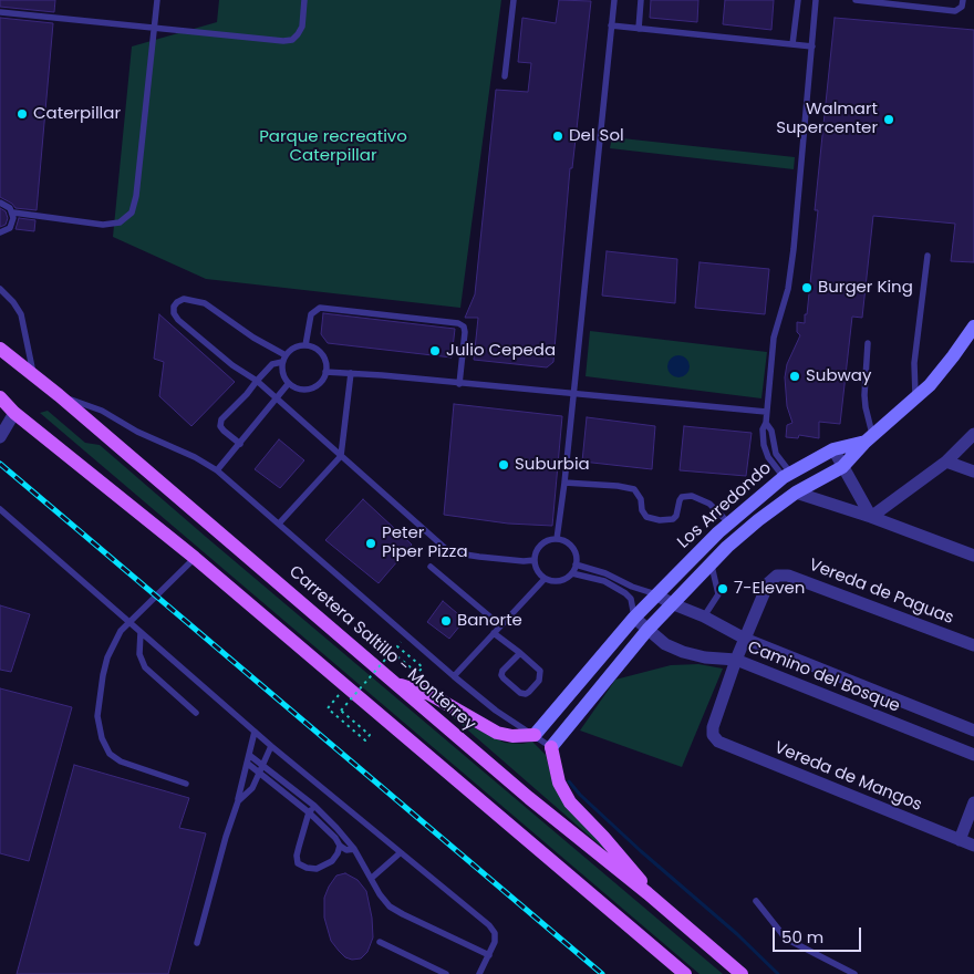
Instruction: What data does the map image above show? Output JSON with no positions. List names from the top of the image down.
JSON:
{
  "streets": {
    "main road": ["Carretera Saltillo - Monterrey"],
    "street": [
      "Los Arredondo",
      "Vereda de Paguas",
      "Camino del Bosque",
      "Vereda de Mangos"
    ]
  },
  "crossings": [
    ["Los Arredondo", "Camino del Bosque"],
    ["Vereda de Paguas", "Camino del Bosque"],
    ["Camino del Bosque", "Vereda de Mangos"]
  ],
  "parks": ["Parque recreativo Caterpillar"],
  "places": [
    "Caterpillar",
    "Walmart Supercenter",
    "Del Sol",
    "Burger King",
    "Julio Cepeda",
    "Subway",
    "Suburbia",
    "Peter Piper Pizza",
    "7-Eleven",
    "Banorte"
  ],
  "scale_bar": "50 m"
}
